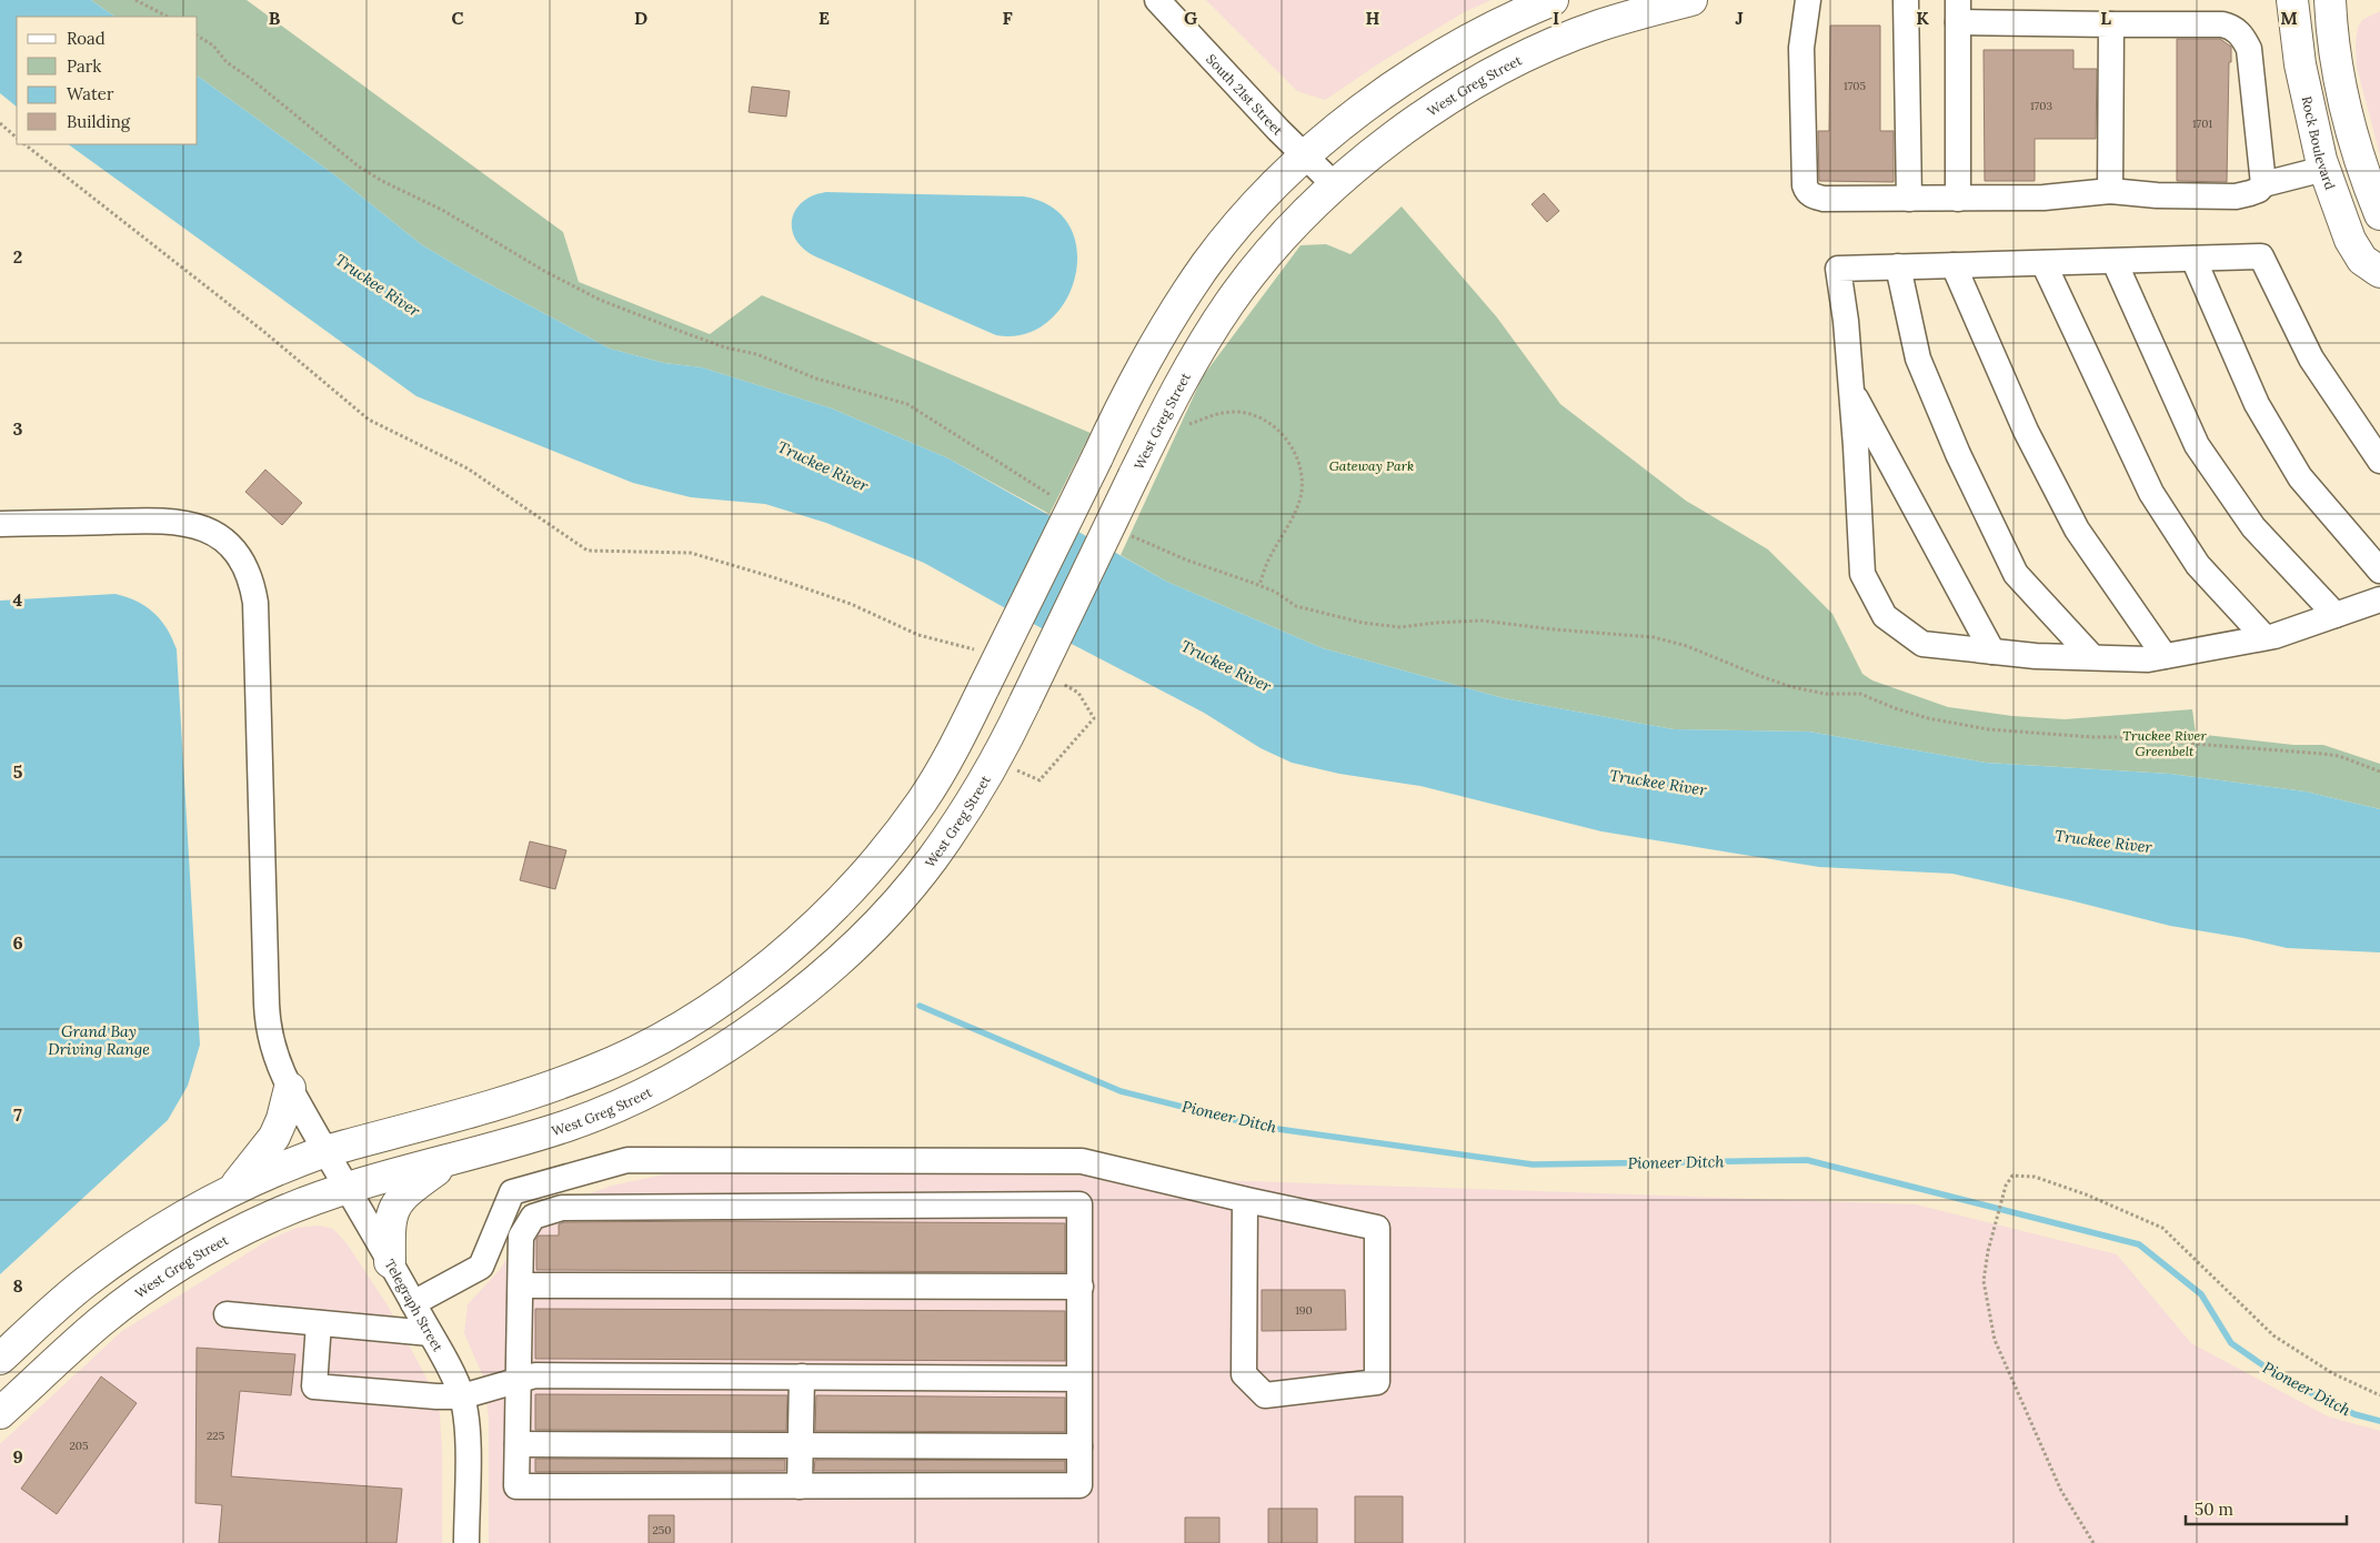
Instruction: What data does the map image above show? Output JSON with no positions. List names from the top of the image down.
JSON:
{
  "streets": {
    "main road": ["West Greg Street", "Rock Boulevard"],
    "street": ["South 21st Street", "Telegraph Street"]
  },
  "crossings": [
    ["West Greg Street", "South 21st Street"],
    ["West Greg Street", "Telegraph Street"]
  ],
  "water": ["Truckee River", "Grand Bay Driving Range", "Pioneer Ditch"],
  "parks": ["Gateway Park", "Truckee River Greenbelt"],
  "house_numbers": [
    "1705",
    "1703",
    "1701",
    "190",
    "225",
    "205",
    "250"
  ],
  "legend": [
    "Road",
    "Park",
    "Water",
    "Building"
  ],
  "scale_bar": "50 m",
  "grid": {
    "columns": [
      "B",
      "C",
      "D",
      "E",
      "F",
      "G",
      "H",
      "I",
      "J",
      "K",
      "L",
      "M"
    ],
    "rows": [
      "2",
      "3",
      "4",
      "5",
      "6",
      "7",
      "8",
      "9"
    ]
  }
}
